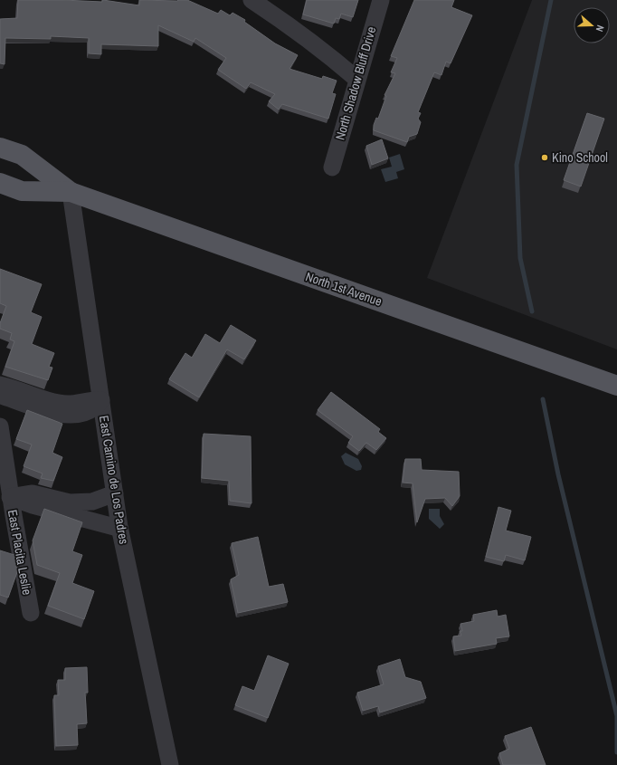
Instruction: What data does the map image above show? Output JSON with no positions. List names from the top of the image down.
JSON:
{
  "streets": {
    "main road": ["North 1st Avenue"],
    "street": ["North Shadow Bluff Drive", "East Camino de Los Padres", "East Placita Leslie"]
  },
  "crossings": [
    ["North 1st Avenue", "East Camino de Los Padres"]
  ],
  "places": ["Kino School"],
  "north": "right"
}
